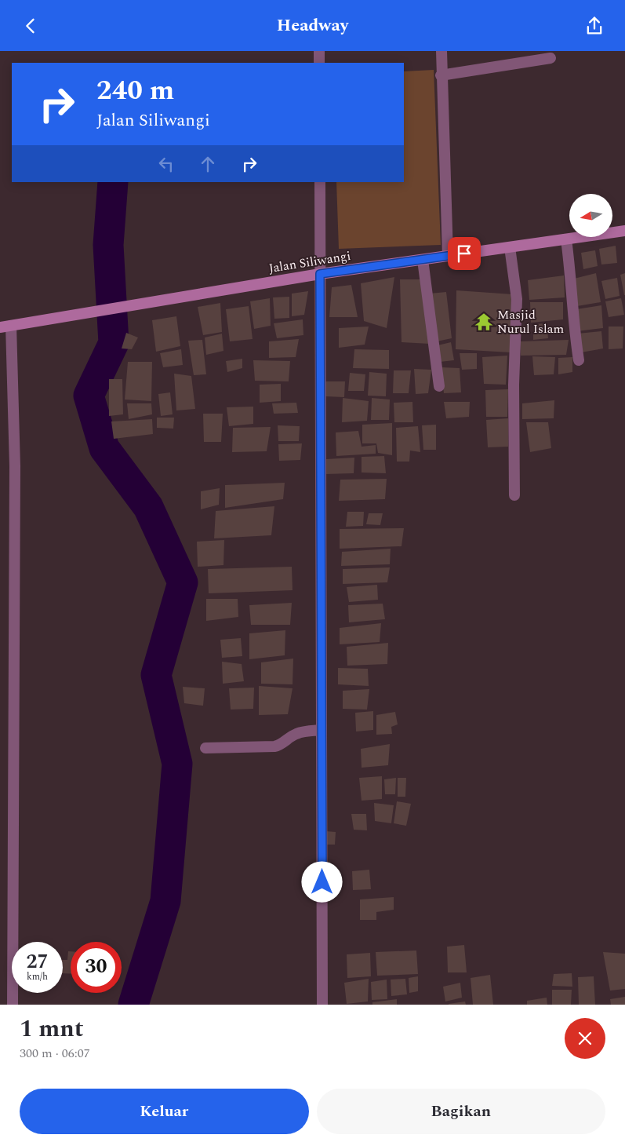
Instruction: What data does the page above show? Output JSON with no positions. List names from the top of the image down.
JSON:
{
  "streets": {
    "main road": ["Jalan Siliwangi"]
  },
  "places": {
    "temple": ["Masjid Nurul Islam"]
  },
  "north": "left",
  "page": {
    "header": "Headway",
    "turn": ["240 m", "Jalan Siliwangi"],
    "speed": "27 km/h",
    "limit": "30",
    "heading": ["1 mnt", "300 m · 06:07"],
    "buttons": ["Keluar", "Bagikan"]
  }
}
